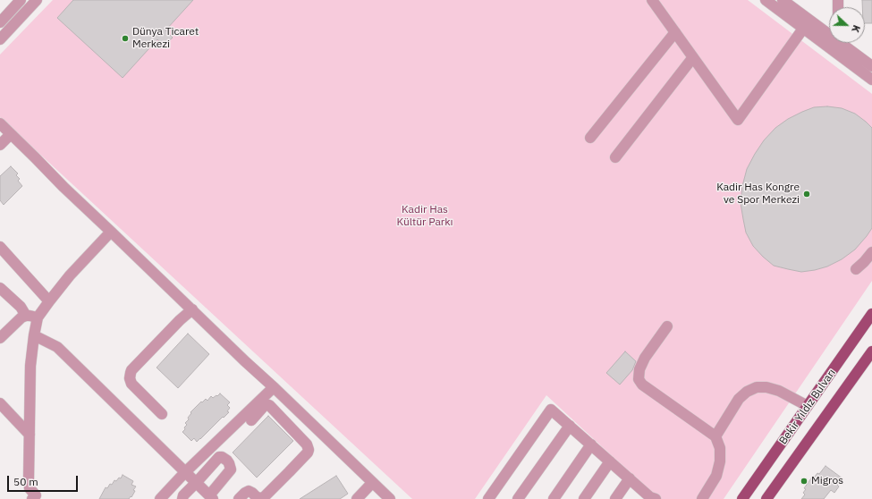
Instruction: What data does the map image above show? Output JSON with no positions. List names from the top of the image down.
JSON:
{
  "streets": {
    "main road": ["Bekir Yıldız Bulvarı"]
  },
  "parks": ["Kadir Has Kültür Parkı"],
  "places": ["Dünya Ticaret Merkezi", "Kadir Has Kongre ve Spor Merkezi", "Migros"],
  "scale_bar": "50 m",
  "north": "right"
}
